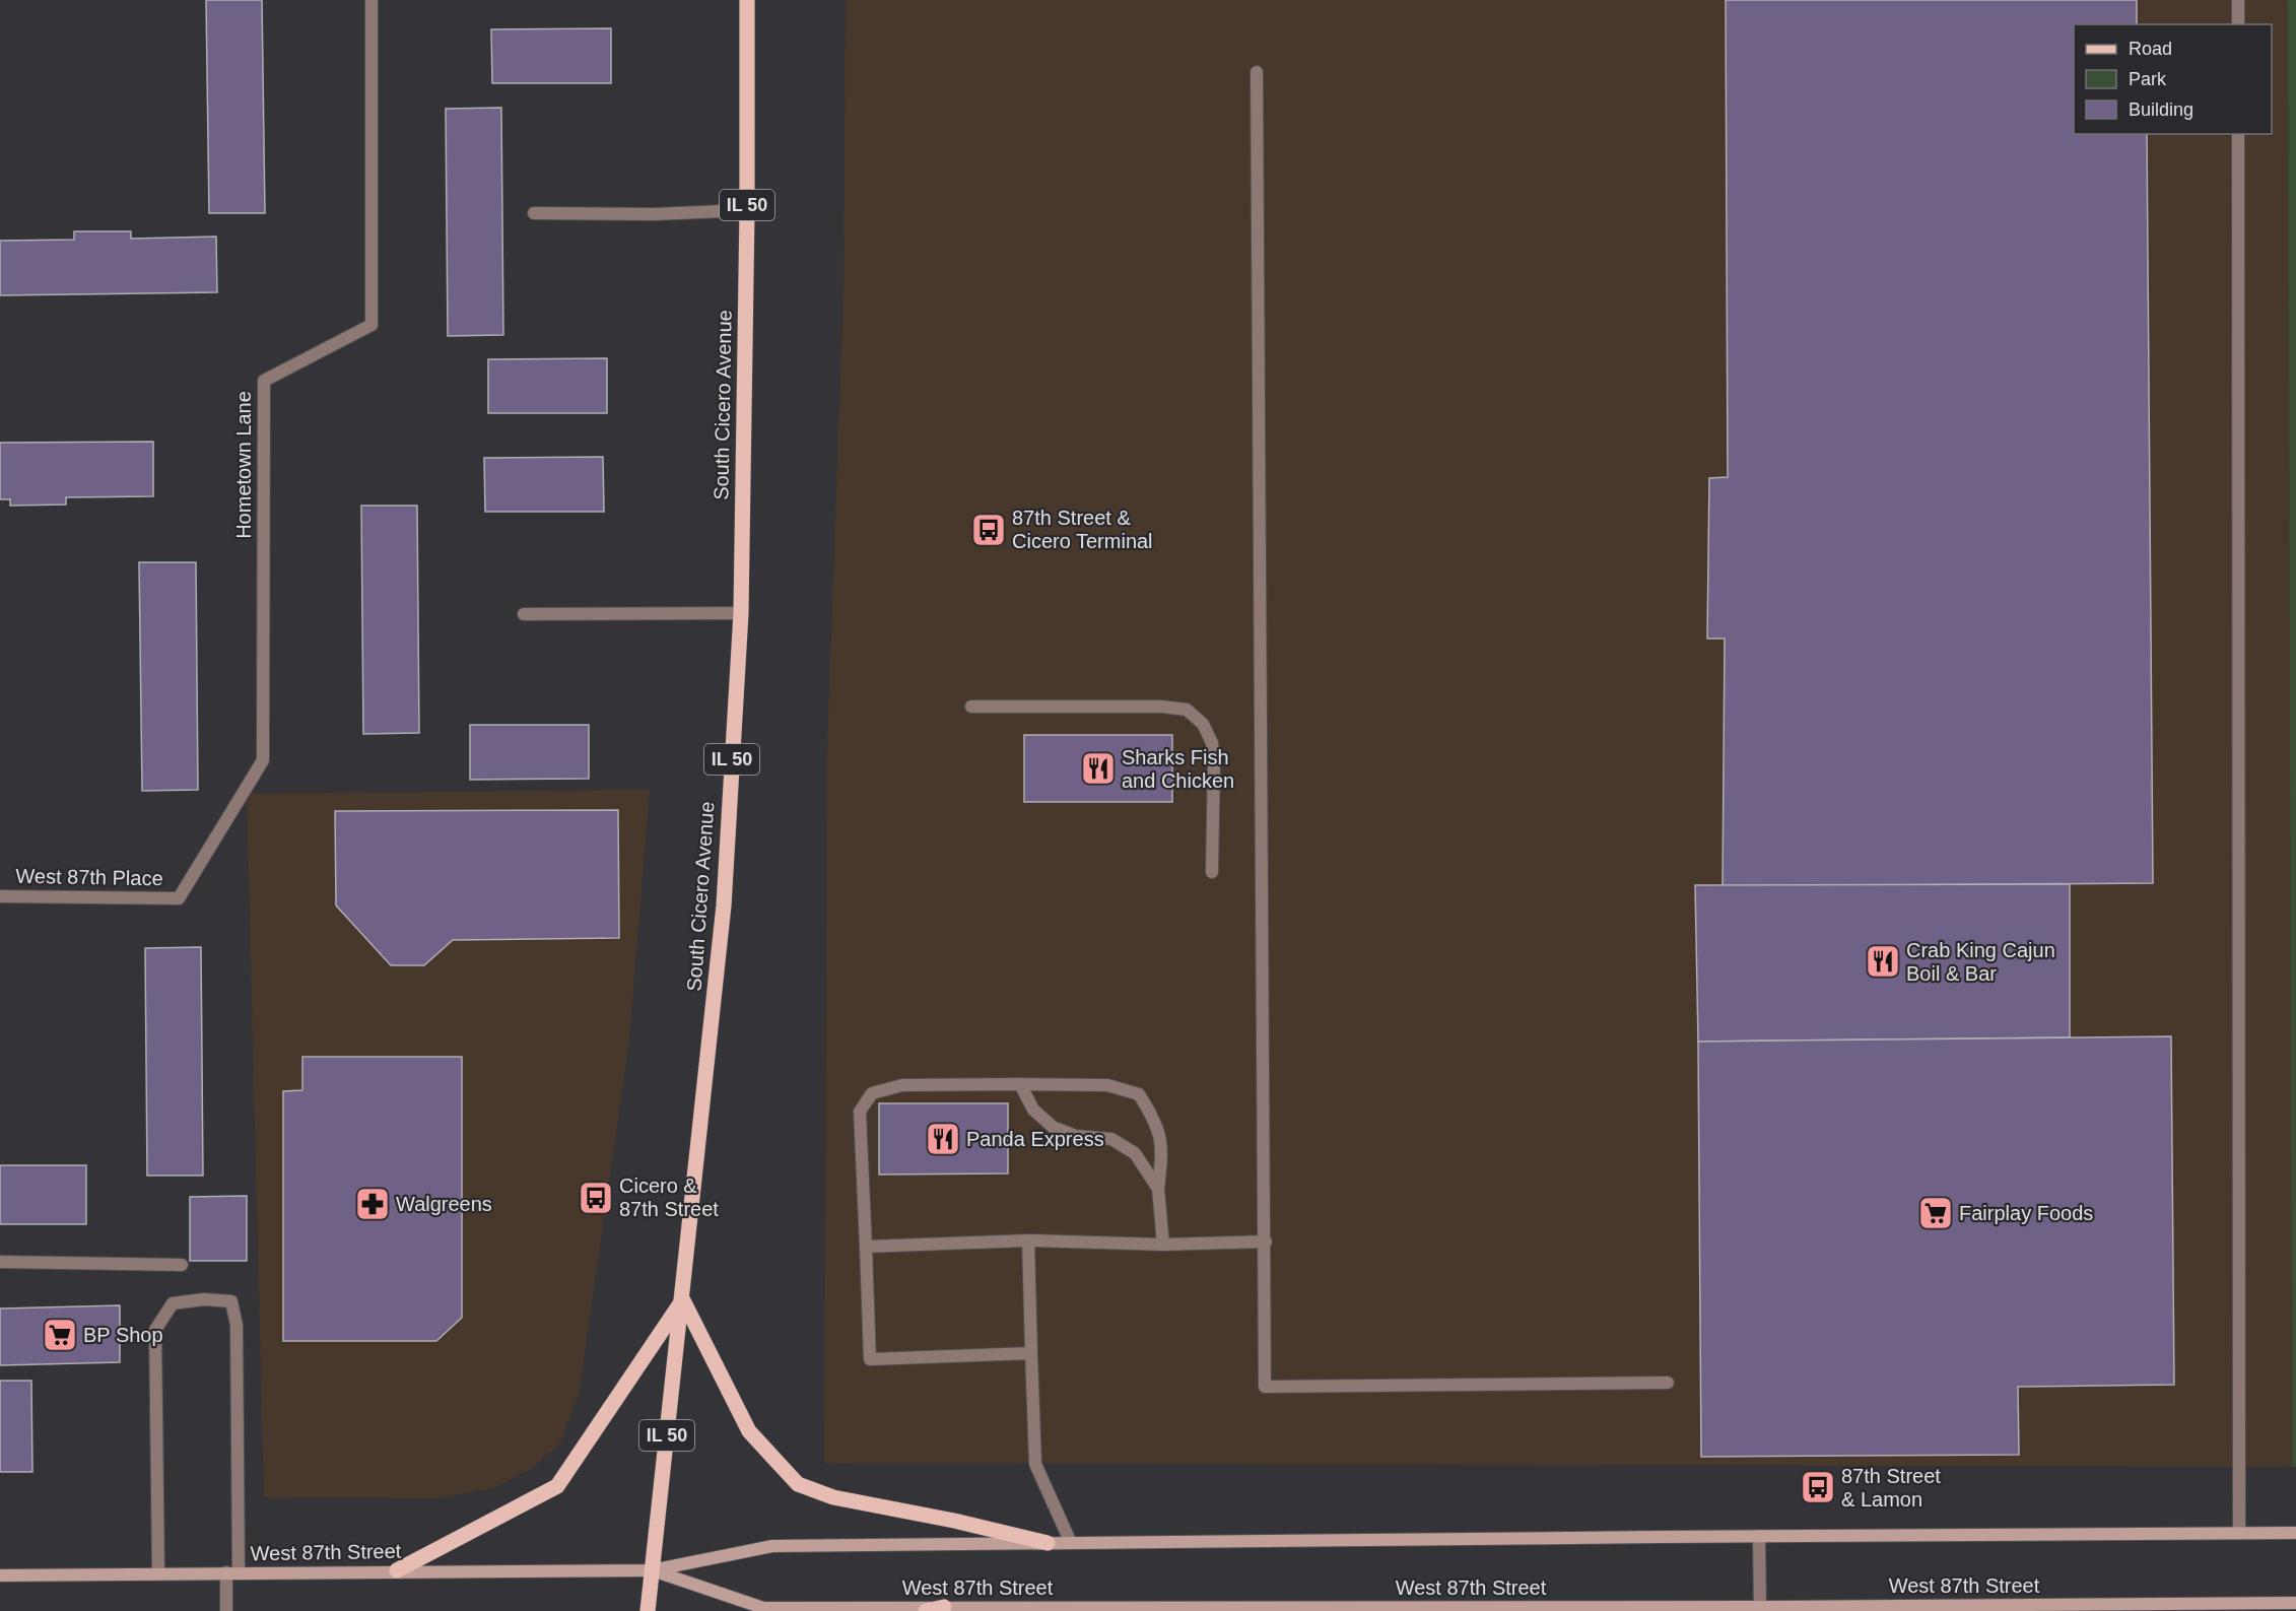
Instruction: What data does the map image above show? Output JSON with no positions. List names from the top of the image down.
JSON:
{
  "streets": {
    "main road": ["IL 50", "South Cicero Avenue", "West 87th Street"],
    "street": ["Hometown Lane", "West 87th Place"]
  },
  "crossings": [
    ["South Cicero Avenue", "West 87th Street"],
    ["Hometown Lane", "West 87th Place"]
  ],
  "places": {
    "bus stop": ["87th Street & Cicero Terminal", "Cicero & 87th Street", "87th Street & Lamon"],
    "restaurant": ["Sharks Fish and Chicken", "Crab King Cajun Boil & Bar", "Panda Express"],
    "pharmacy": ["Walgreens"],
    "supermarket": ["Fairplay Foods", "BP Shop"]
  },
  "legend": ["Road", "Park", "Building"]
}
